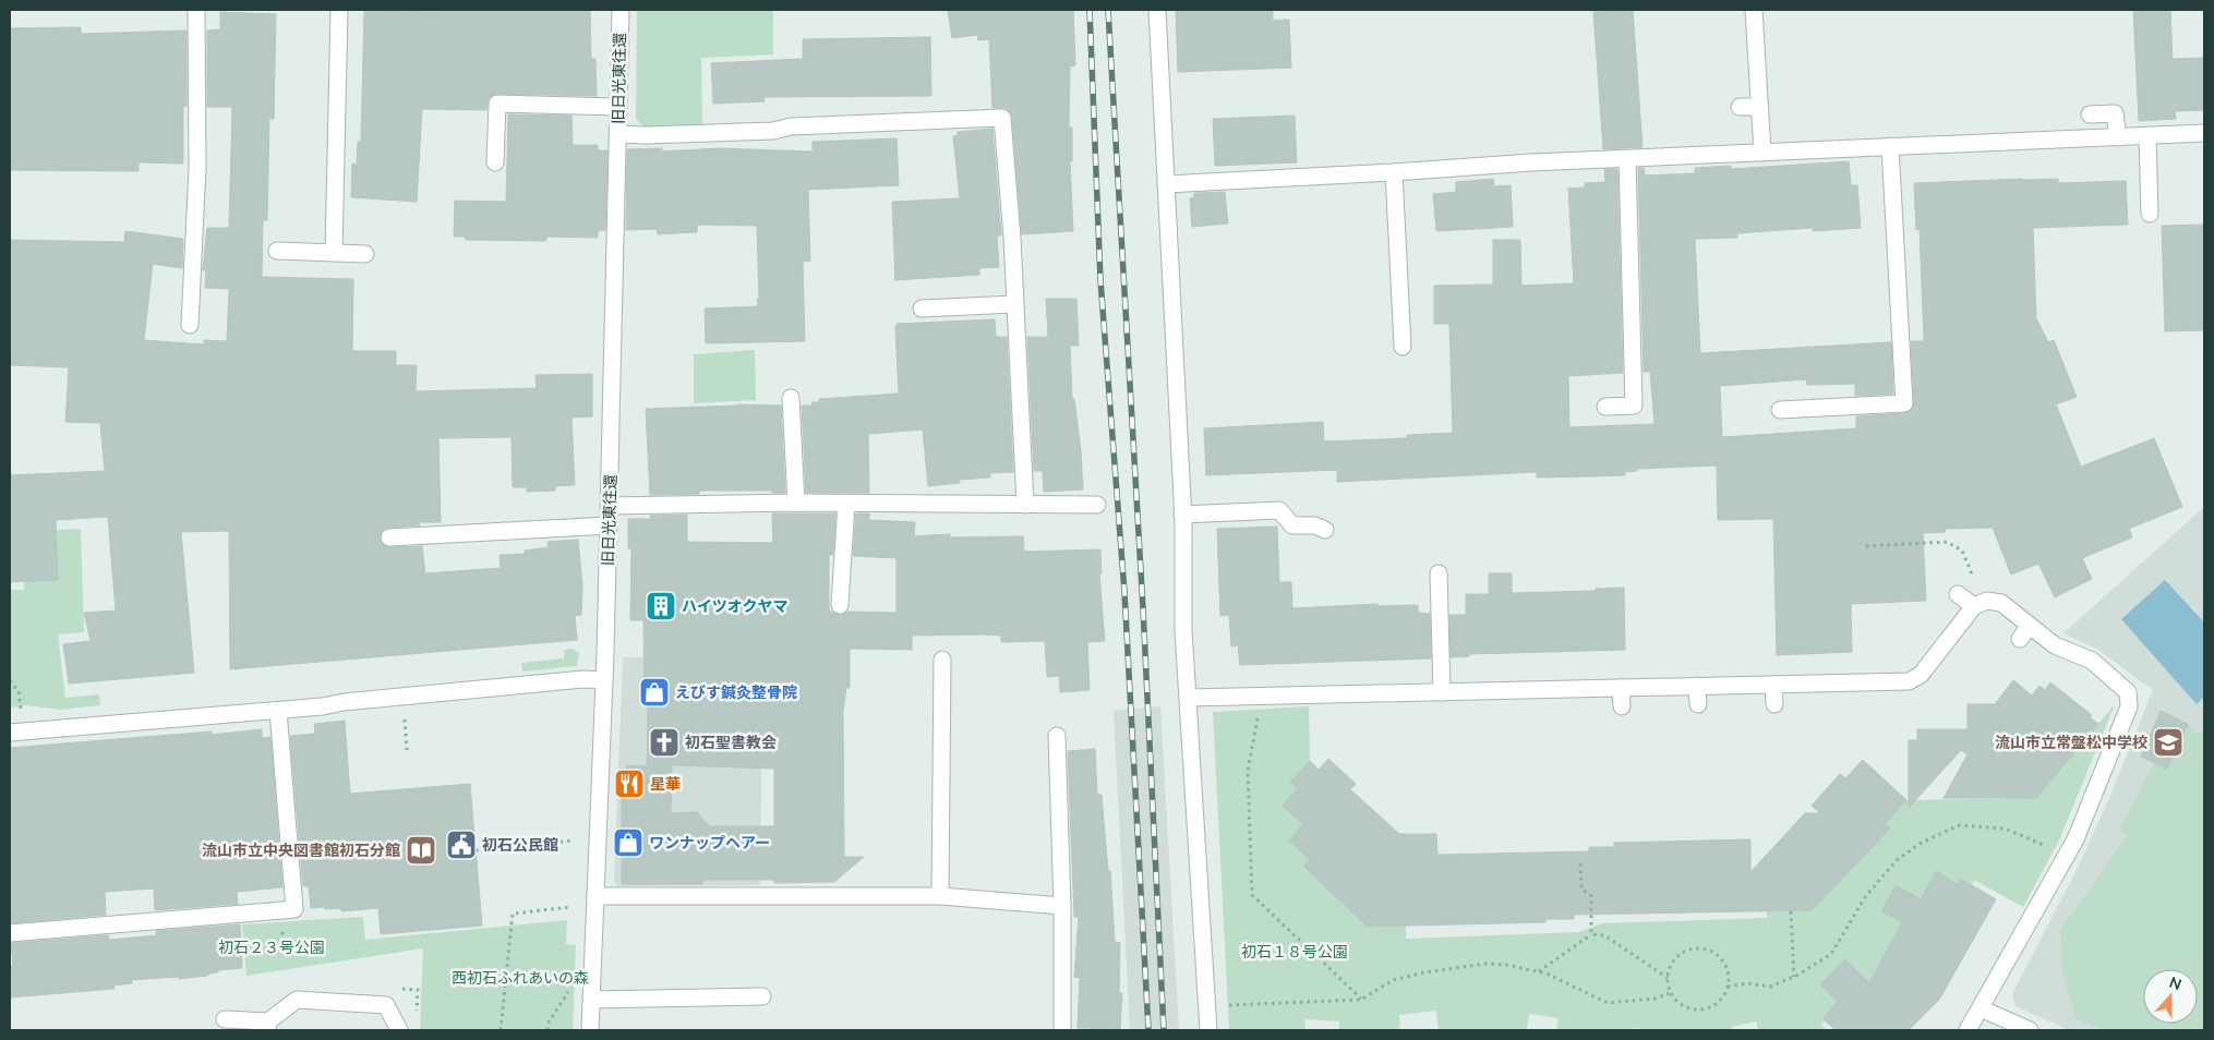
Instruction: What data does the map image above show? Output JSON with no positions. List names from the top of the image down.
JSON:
{
  "streets": {
    "street": ["旧日光東往還"]
  },
  "parks": ["初石２３号公園", "初石１８号公園", "西初石ふれあいの森"],
  "places": {
    "building": ["ハイツオクヤマ"],
    "shop": ["えびす鍼灸整骨院", "ワンナップヘアー"],
    "church": ["初石聖書教会"],
    "school or university": ["流山市立常盤松中学校"],
    "restaurant": ["星華"],
    "public building": ["初石公民館"],
    "library": ["流山市立中央図書館初石分館"]
  },
  "north": "top"
}
